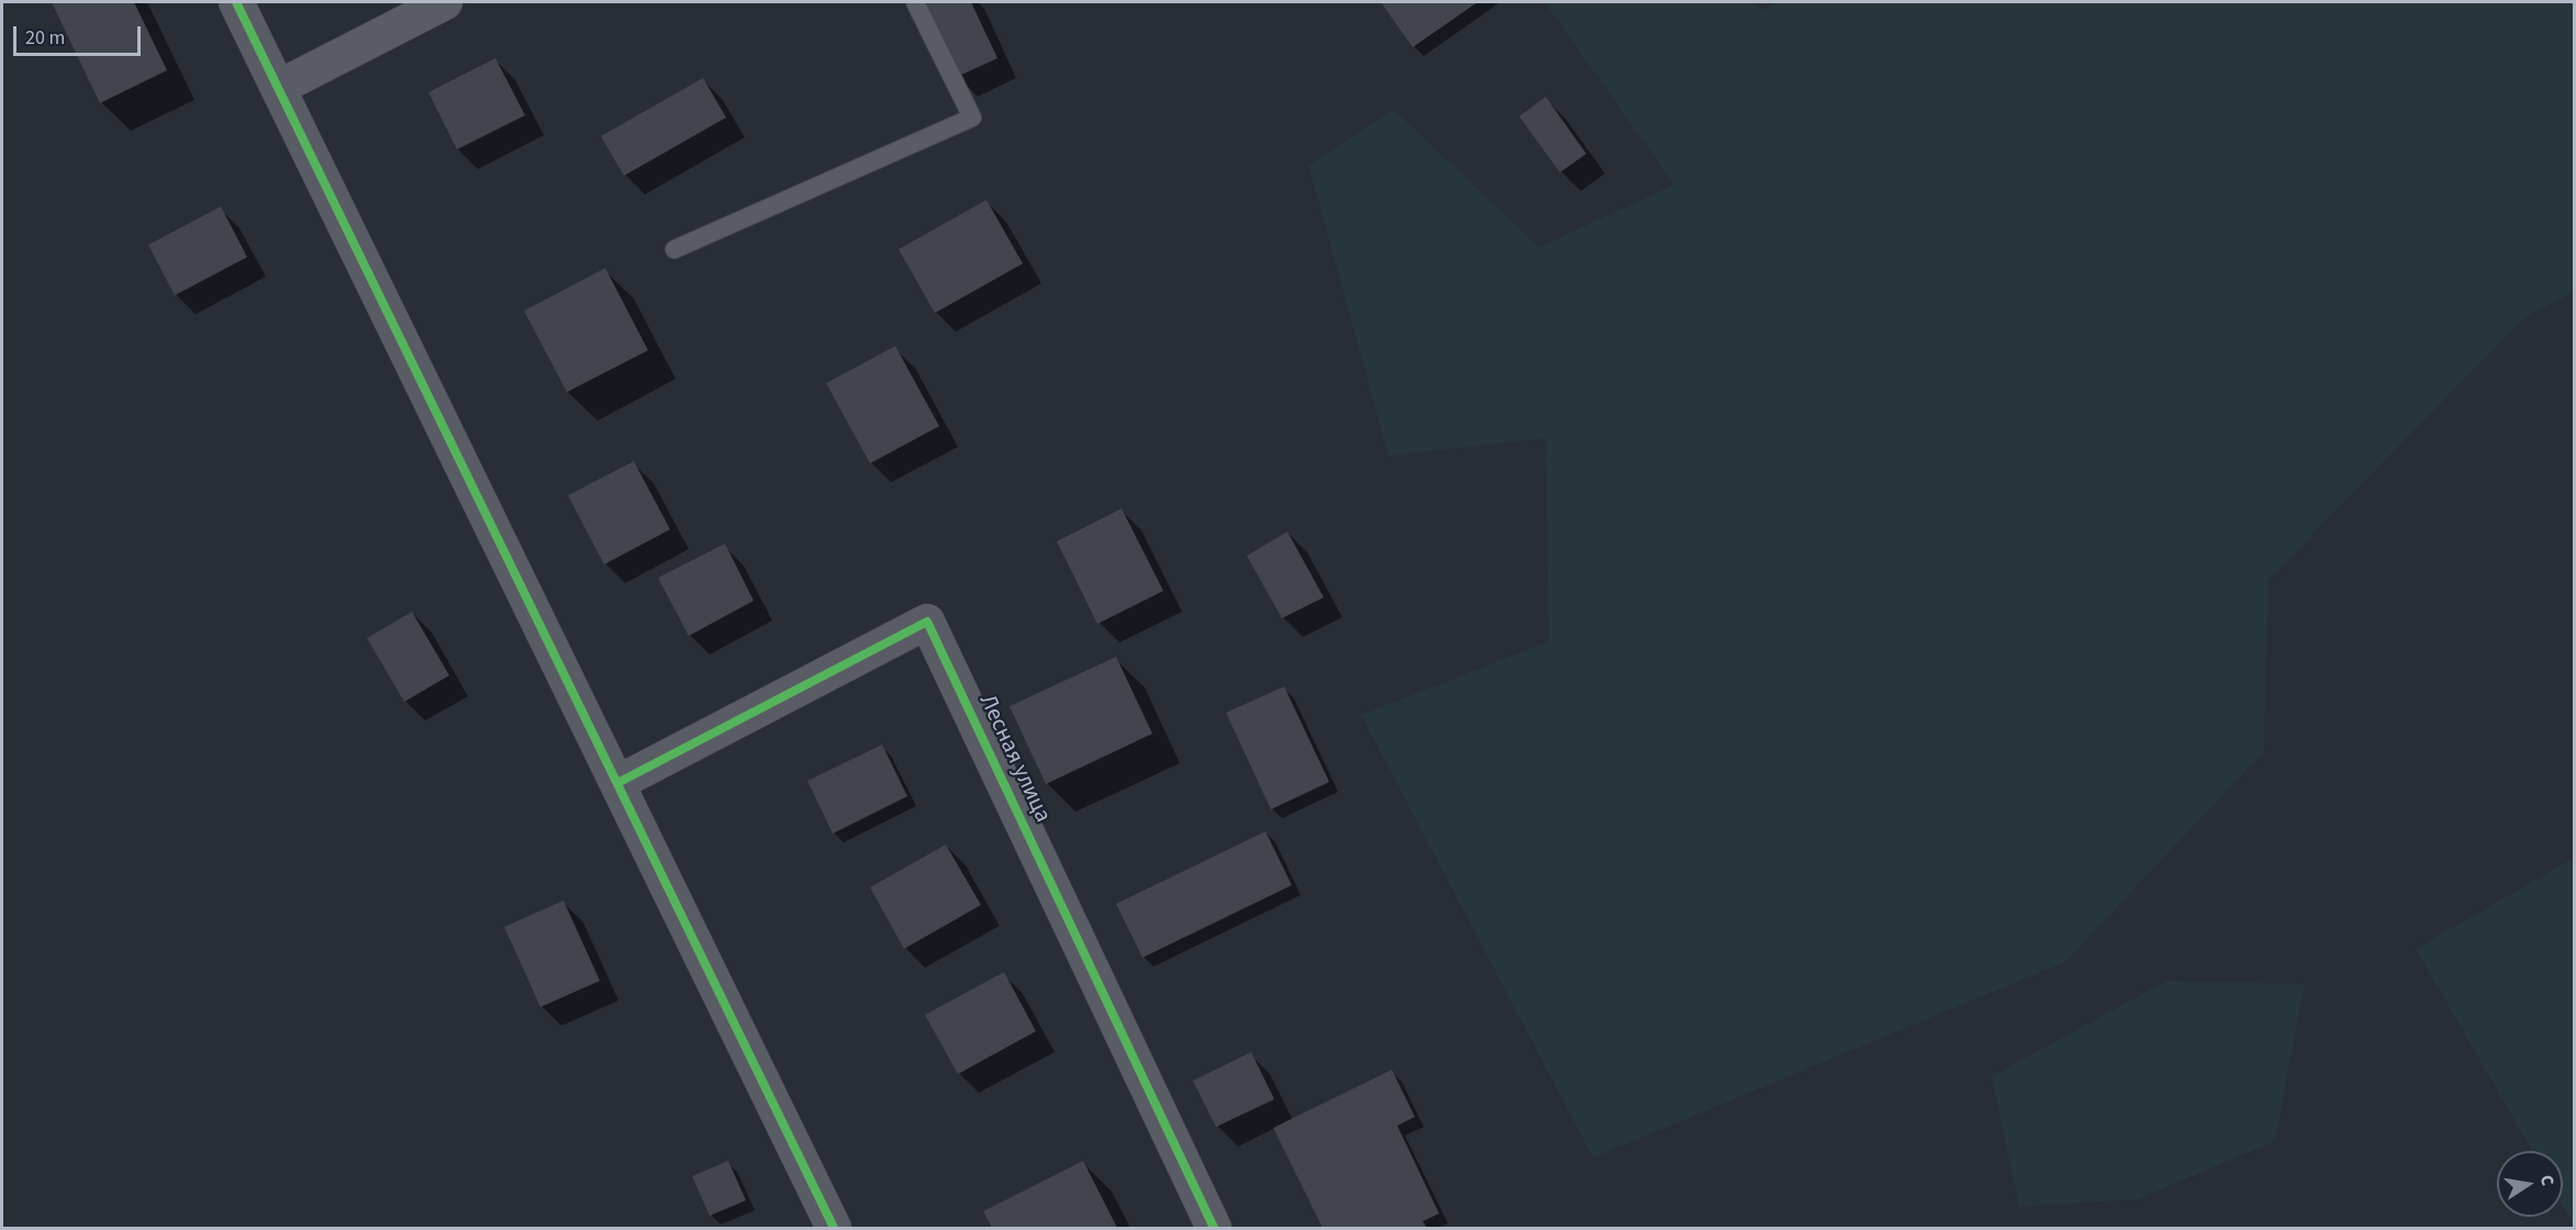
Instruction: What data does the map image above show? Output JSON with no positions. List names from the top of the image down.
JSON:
{
  "streets": {
    "street": ["Лесная улица"]
  },
  "scale_bar": "20 m",
  "north": "right"
}
